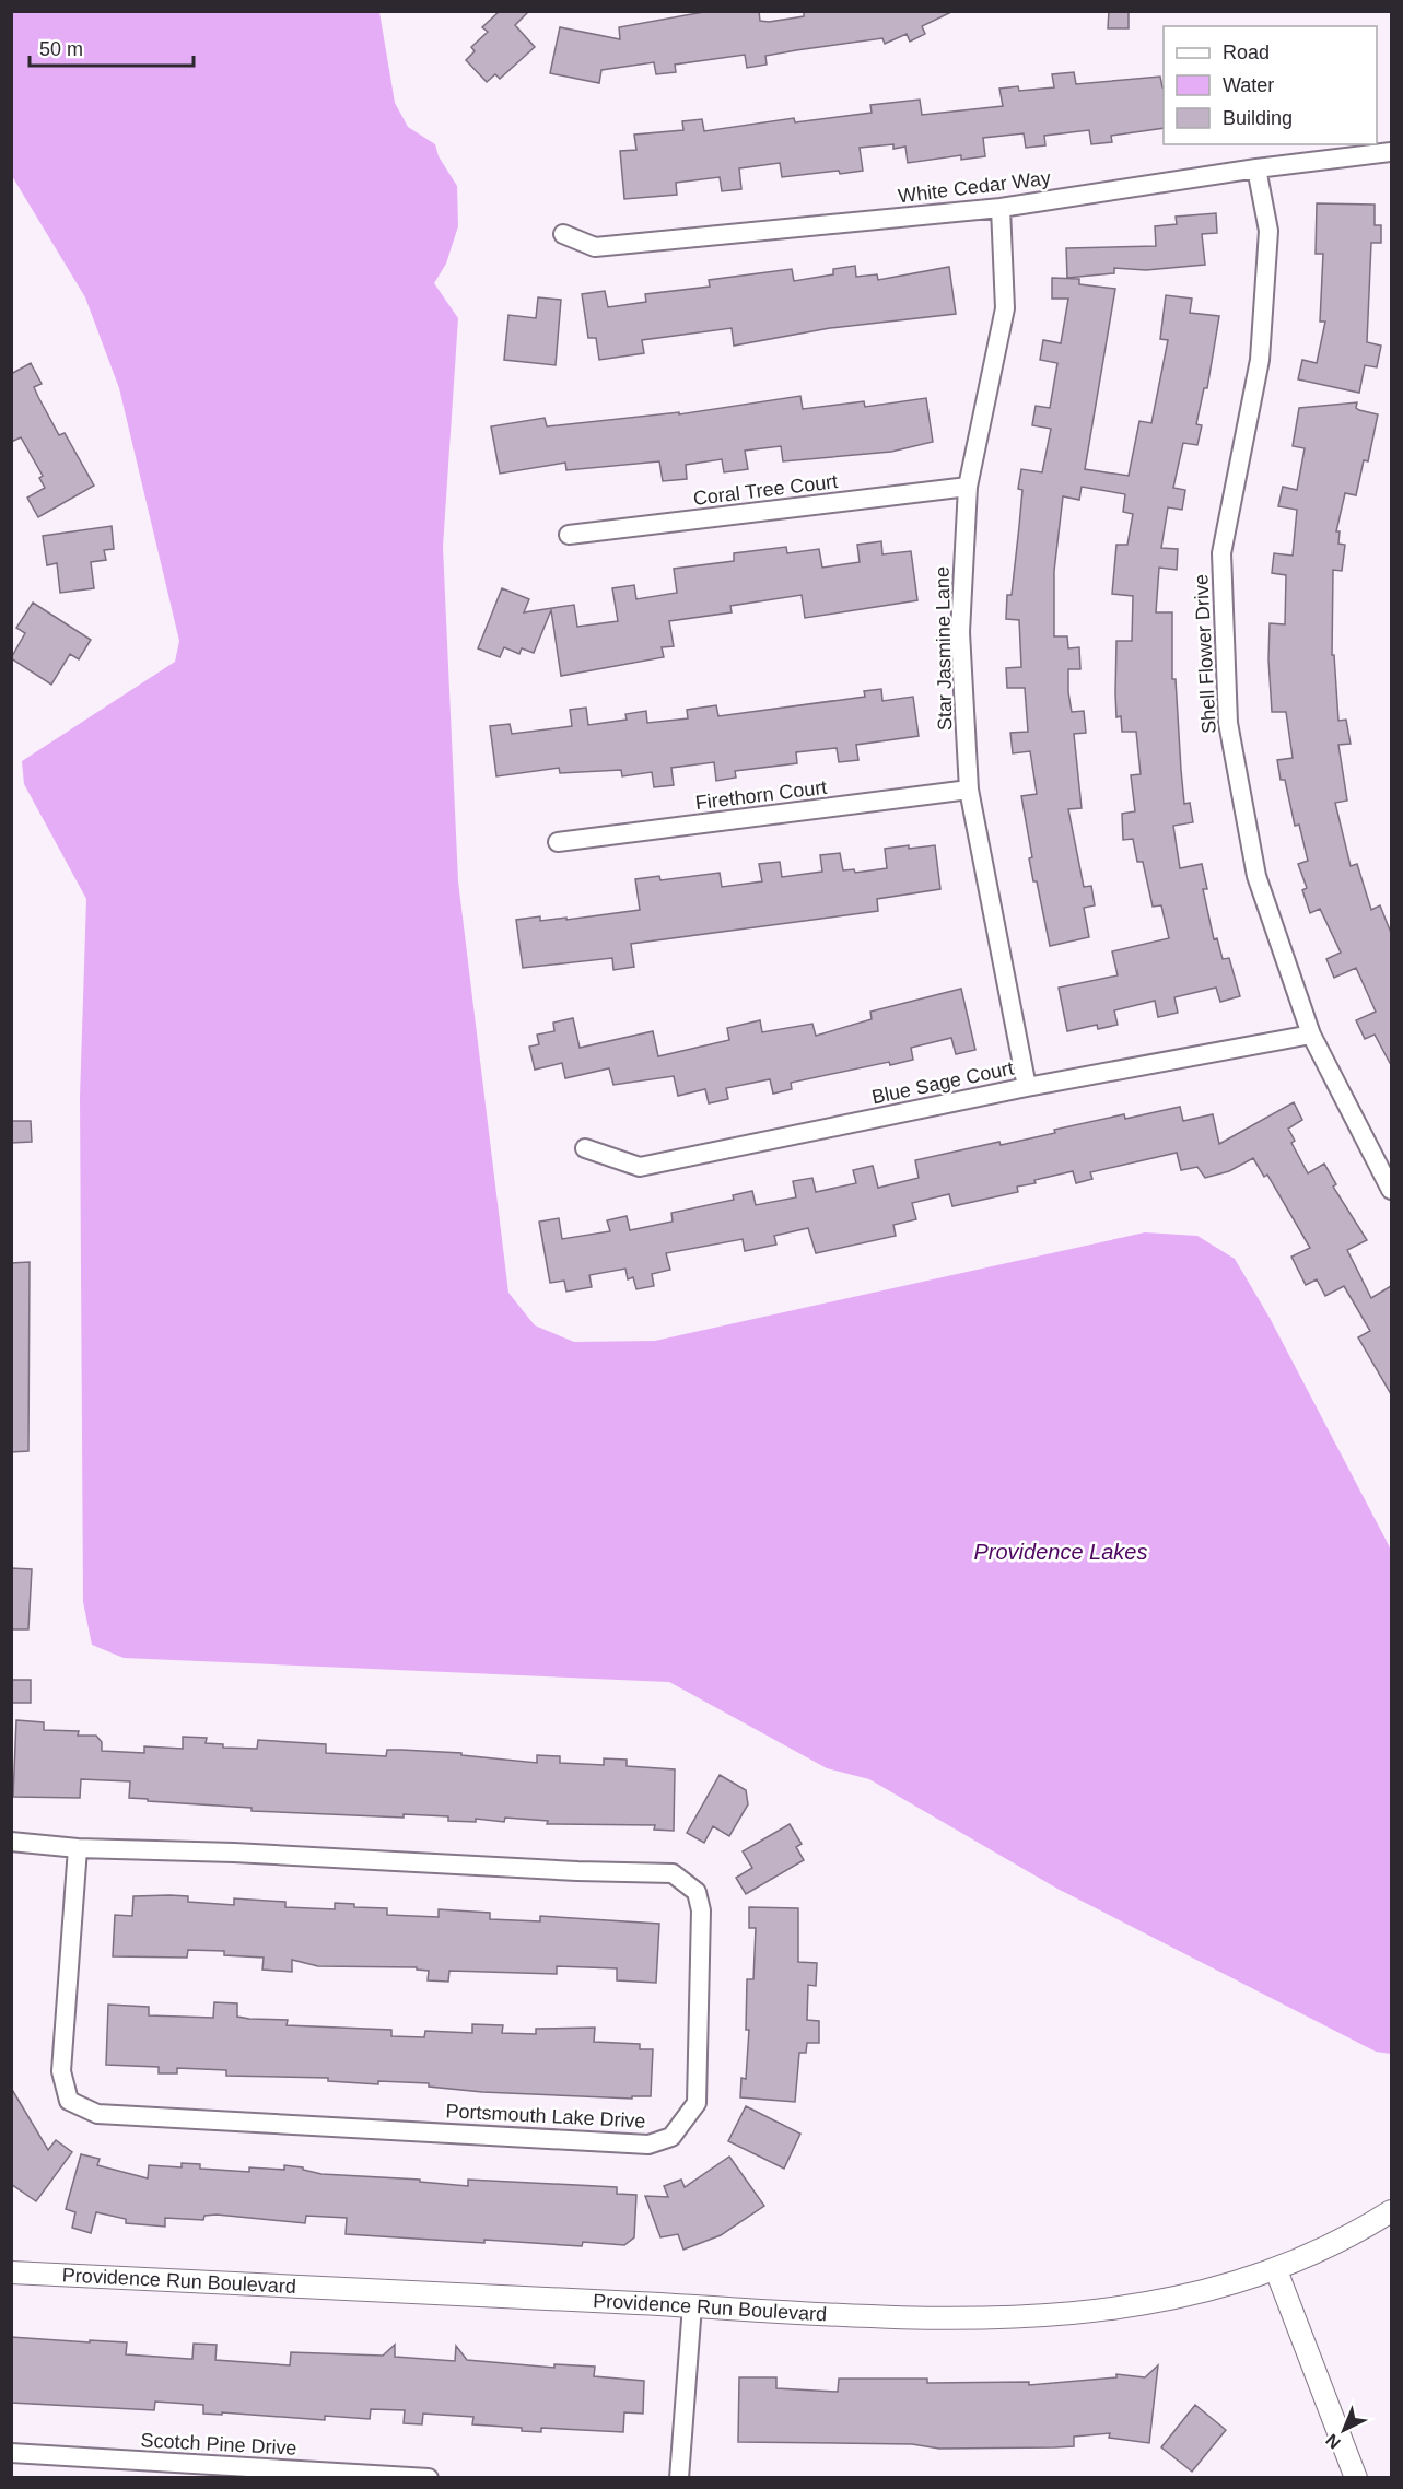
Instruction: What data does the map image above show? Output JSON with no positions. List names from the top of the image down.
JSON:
{
  "streets": {
    "street": [
      "White Cedar Way",
      "Coral Tree Court",
      "Star Jasmine Lane",
      "Shell Flower Drive",
      "Firethorn Court",
      "Blue Sage Court",
      "Portsmouth Lake Drive",
      "Providence Run Boulevard",
      "Scotch Pine Drive"
    ]
  },
  "crossings": [
    ["White Cedar Way", "Star Jasmine Lane"],
    ["White Cedar Way", "Shell Flower Drive"],
    ["Coral Tree Court", "Star Jasmine Lane"],
    ["Star Jasmine Lane", "Firethorn Court"],
    ["Star Jasmine Lane", "Blue Sage Court"],
    ["Shell Flower Drive", "Blue Sage Court"]
  ],
  "water": ["Providence Lakes"],
  "legend": ["Road", "Water", "Building"],
  "scale_bar": "50 m",
  "north": "bottom left"
}
